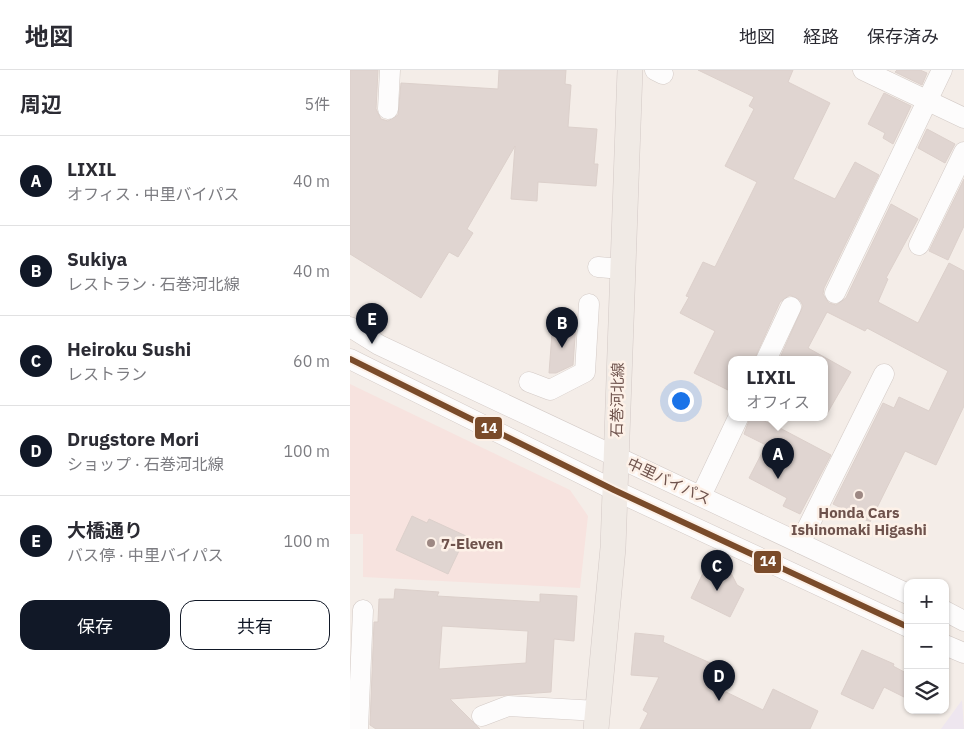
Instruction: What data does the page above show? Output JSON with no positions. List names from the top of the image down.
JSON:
{
  "streets": {
    "main road": ["石巻河北線"],
    "street": ["中里バイパス"]
  },
  "crossings": [
    ["石巻河北線", "中里バイパス"]
  ],
  "places": ["Honda Cars Ishinomaki Higashi", "7-Eleven"],
  "lines": ["transit line 14"],
  "page": {
    "header": "地図",
    "nav": ["地図", "経路", "保存済み"],
    "heading": ["周辺", "5件"],
    "list": [
      {
        "mark": "A",
        "name": "LIXIL",
        "note": "オフィス · 中里バイパス",
        "value": "40 m"
      },
      {
        "mark": "B",
        "name": "Sukiya",
        "note": "レストラン · 石巻河北線",
        "value": "40 m"
      },
      {
        "mark": "C",
        "name": "Heiroku Sushi",
        "note": "レストラン",
        "value": "60 m"
      },
      {
        "mark": "D",
        "name": "Drugstore Mori",
        "note": "ショップ · 石巻河北線",
        "value": "100 m"
      },
      {
        "mark": "E",
        "name": "大橋通り",
        "note": "バス停 · 中里バイパス",
        "value": "100 m"
      }
    ],
    "pins": [
      "E",
      "B",
      "A",
      "C",
      "D"
    ],
    "popup": ["LIXIL", "オフィス"],
    "map_buttons": ["+", "−"],
    "buttons": ["保存", "共有"]
  }
}
